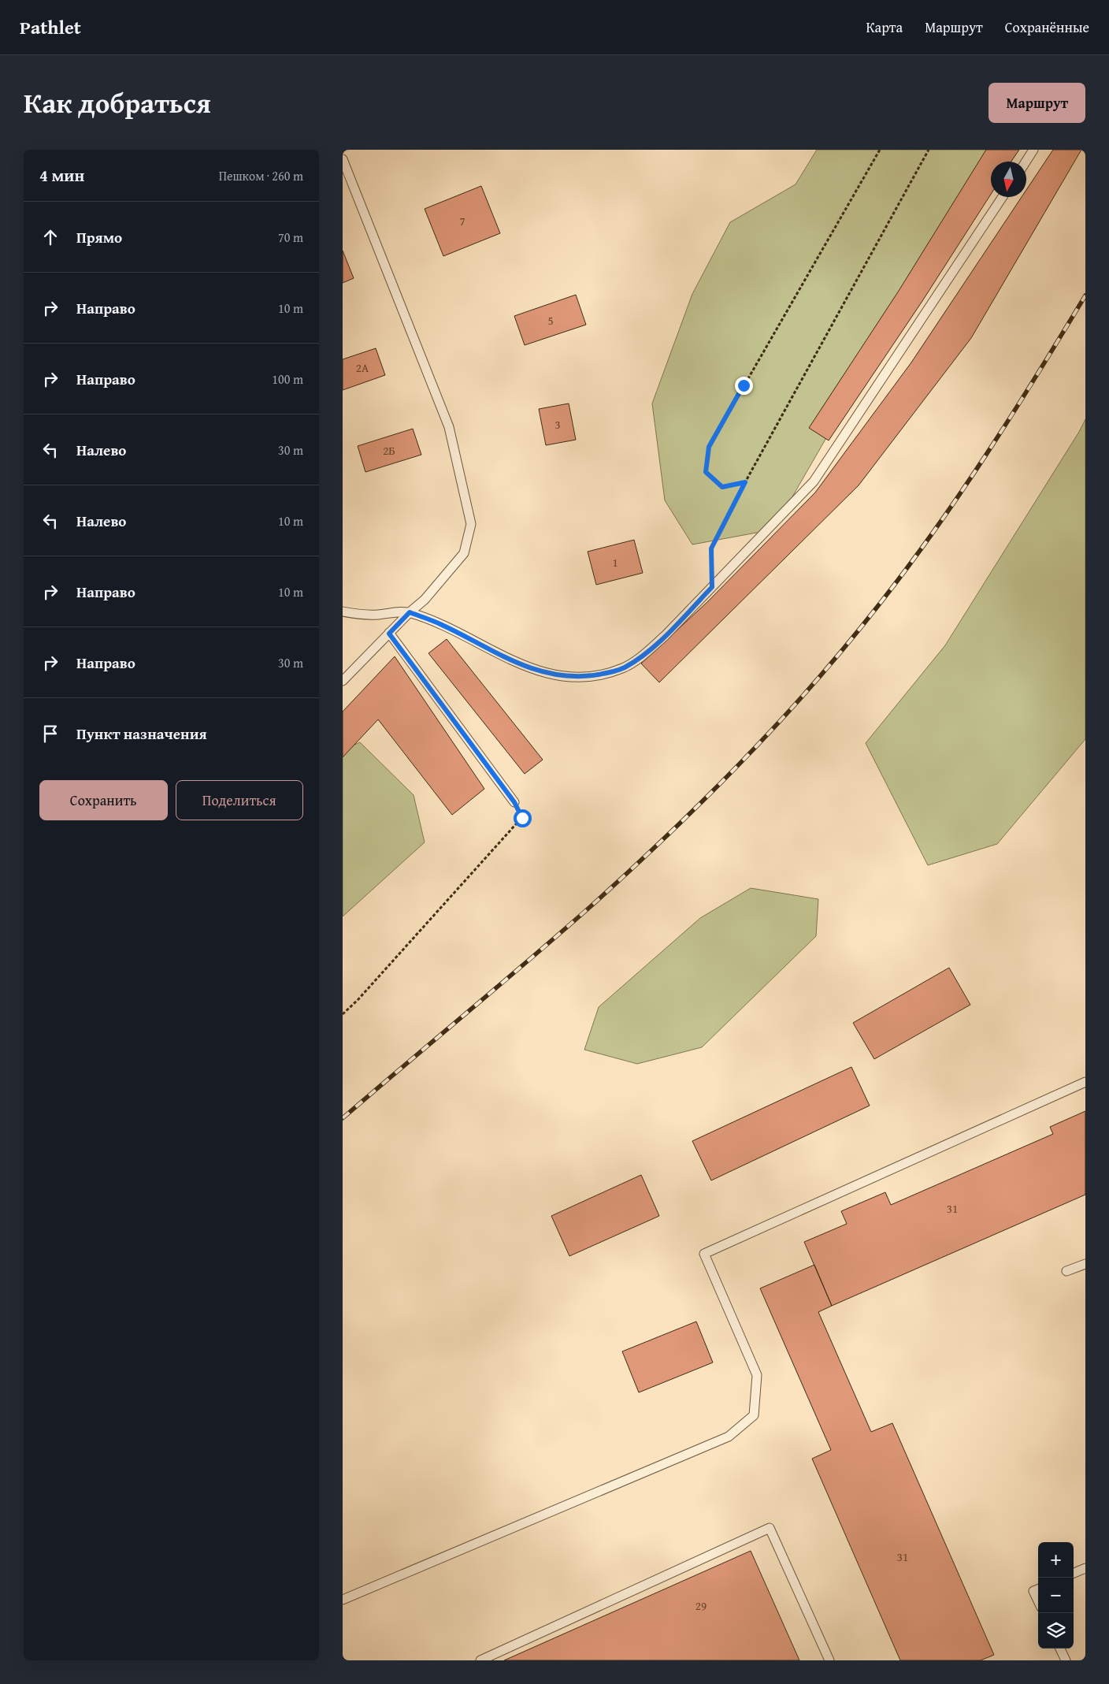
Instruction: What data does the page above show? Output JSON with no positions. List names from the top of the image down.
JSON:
{
  "house_numbers": [
    "7",
    "5",
    "2А",
    "3",
    "2Б",
    "1",
    "31",
    "31",
    "29"
  ],
  "north": "bottom",
  "page": {
    "header": "Pathlet",
    "nav": ["Карта", "Маршрут", "Сохранённые"],
    "title": "Как добраться",
    "buttons": [
      "Маршрут",
      ["Сохранить", "Поделиться"]
    ],
    "heading": ["4 мин", "Пешком · 260 m"],
    "list": [
      ["Прямо", "70 m"],
      ["Направо", "10 m"],
      ["Направо", "100 m"],
      ["Налево", "30 m"],
      ["Налево", "10 m"],
      ["Направо", "10 m"],
      ["Направо", "30 m"],
      "Пункт назначения"
    ],
    "map_buttons": ["+", "−"]
  }
}
